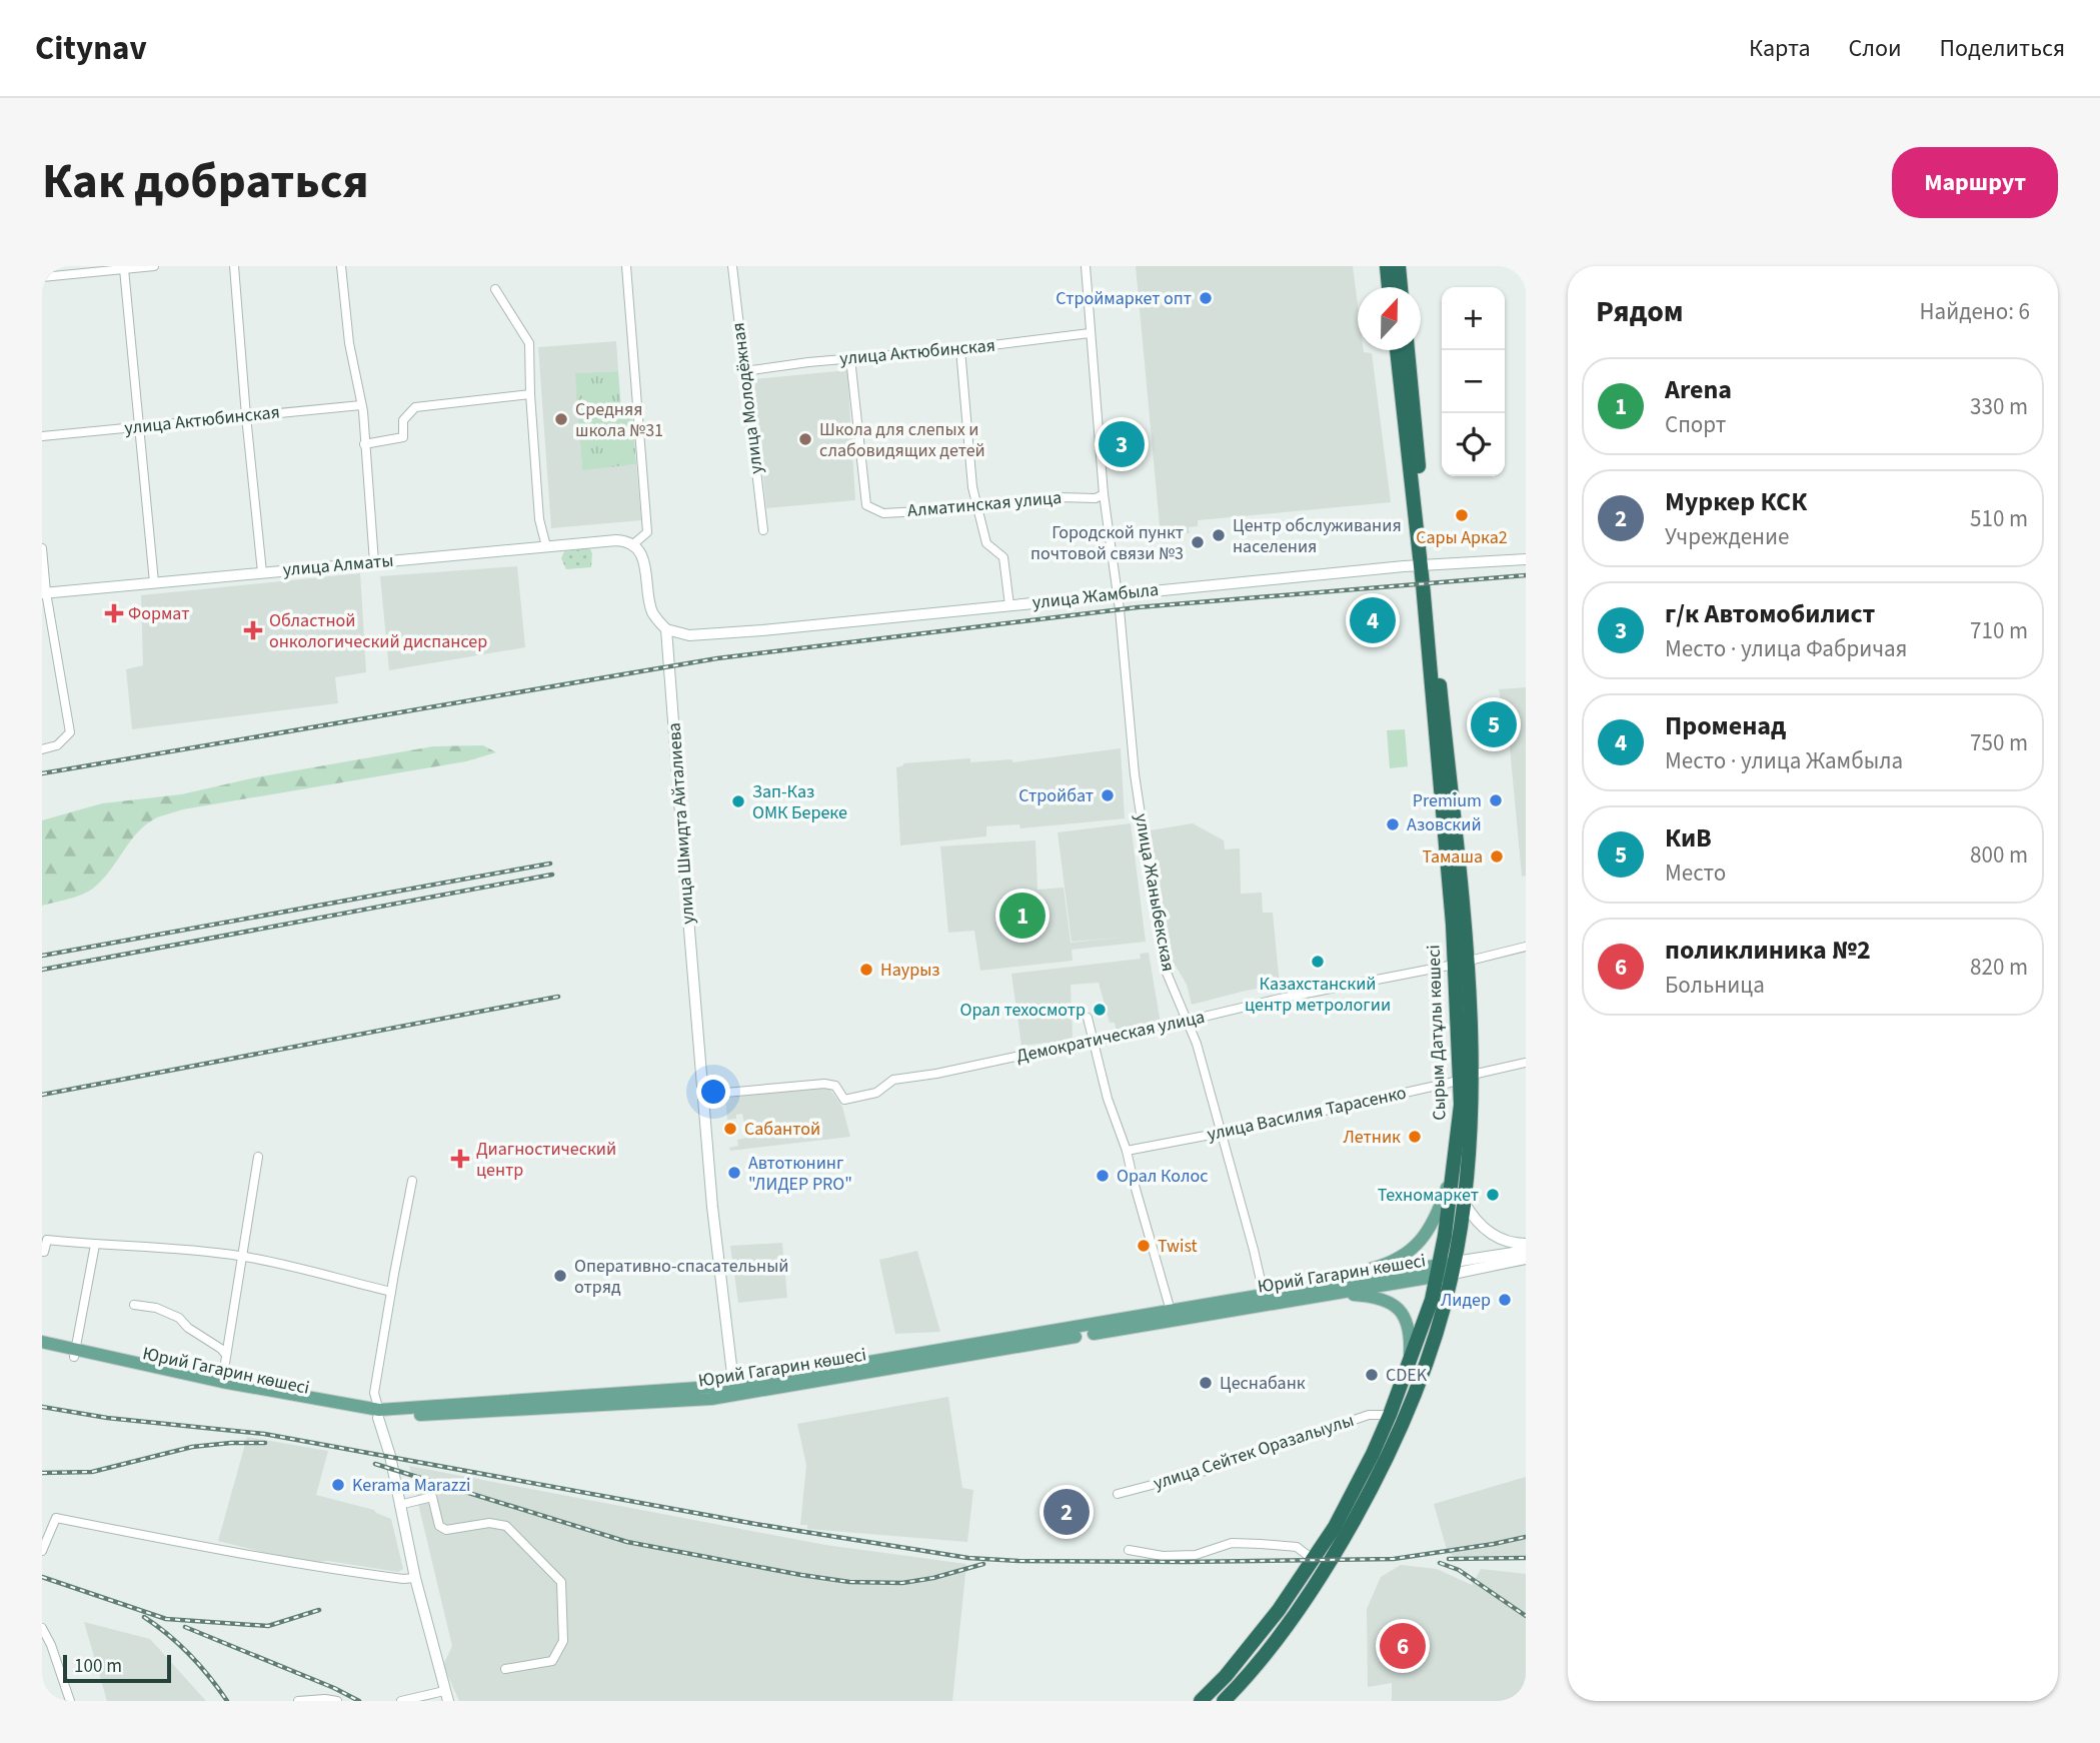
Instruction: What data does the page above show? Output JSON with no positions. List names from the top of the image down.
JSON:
{
  "streets": {
    "highway": ["Сырым Датұлы көшесі"],
    "main road": ["Юрий Гагарин көшесі"],
    "street": [
      "улица Актюбинская",
      "улица Молодёжная",
      "Алматинская улица",
      "улица Алматы",
      "улица Жамбыла",
      "улица Шмидта Айталиева",
      "улица Жаныбекская",
      "Демократическая улица",
      "улица Василия Тарасенко",
      "улица Сейтек Оразалыулы"
    ]
  },
  "crossings": [
    ["улица Актюбинская", "улица Молодёжная"],
    ["улица Актюбинская", "Алматинская улица"],
    ["улица Актюбинская", "улица Жаныбекская"],
    ["Алматинская улица", "улица Жаныбекская"],
    ["улица Алматы", "улица Шмидта Айталиева"],
    ["улица Жамбыла", "улица Шмидта Айталиева"],
    ["улица Жамбыла", "улица Жаныбекская"],
    ["улица Жамбыла", "Сырым Датұлы көшесі"],
    ["улица Шмидта Айталиева", "Демократическая улица"],
    ["улица Шмидта Айталиева", "Юрий Гагарин көшесі"],
    ["улица Жаныбекская", "Демократическая улица"],
    ["улица Жаныбекская", "улица Василия Тарасенко"],
    ["улица Жаныбекская", "Юрий Гагарин көшесі"],
    ["Сырым Датұлы көшесі", "Демократическая улица"],
    ["Сырым Датұлы көшесі", "улица Василия Тарасенко"],
    ["Сырым Датұлы көшесі", "Юрий Гагарин көшесі"],
    ["Сырым Датұлы көшесі", "улица Сейтек Оразалыулы"]
  ],
  "places": {
    "other": [
      "Строймаркет опт",
      "Средняя школа №31",
      "Школа для слепых и слабовидящих детей",
      "Сары Арка2",
      "Центр обслуживания наcеления",
      "Городской пункт почтовой связи №3",
      "Стройбат",
      "Premium",
      "Зап-Каз ОМК Береке",
      "Азовский",
      "Тамаша",
      "Казахстанский центр метрологии",
      "Наурыз",
      "Орал техосмотр",
      "Сабантой",
      "Летник",
      "Автотюнинг \"ЛИДЕР PRO\"",
      "Орал Колос",
      "Техномаркет",
      "Twist",
      "Оперативно-спасательный отряд",
      "Лидер",
      "CDEK",
      "Цеснабанк",
      "Kerama Marazzi"
    ],
    "health": ["Формат", "Областной онкологический диспансер", "Диагностический центр"]
  },
  "scale_bar": "100 m",
  "north": "top",
  "page": {
    "header": "Citynav",
    "nav": ["Карта", "Слои", "Поделиться"],
    "title": "Как добраться",
    "buttons": "Маршрут",
    "heading": ["Рядом", "Найдено: 6"],
    "map_buttons": ["+", "−"],
    "list": [
      {
        "mark": "1",
        "name": "Arena",
        "note": "Спорт",
        "value": "330 m"
      },
      {
        "mark": "2",
        "name": "Муркер КСК",
        "note": "Учреждение",
        "value": "510 m"
      },
      {
        "mark": "3",
        "name": "г/к Автомобилист",
        "note": "Место · улица Фабричая",
        "value": "710 m"
      },
      {
        "mark": "4",
        "name": "Променад",
        "note": "Место · улица Жамбыла",
        "value": "750 m"
      },
      {
        "mark": "5",
        "name": "КиВ",
        "note": "Место",
        "value": "800 m"
      },
      {
        "mark": "6",
        "name": "поликлиника №2",
        "note": "Больница",
        "value": "820 m"
      }
    ],
    "pins": [
      "3",
      "4",
      "5",
      "1",
      "2",
      "6"
    ],
    "scale": "100 m"
  }
}
